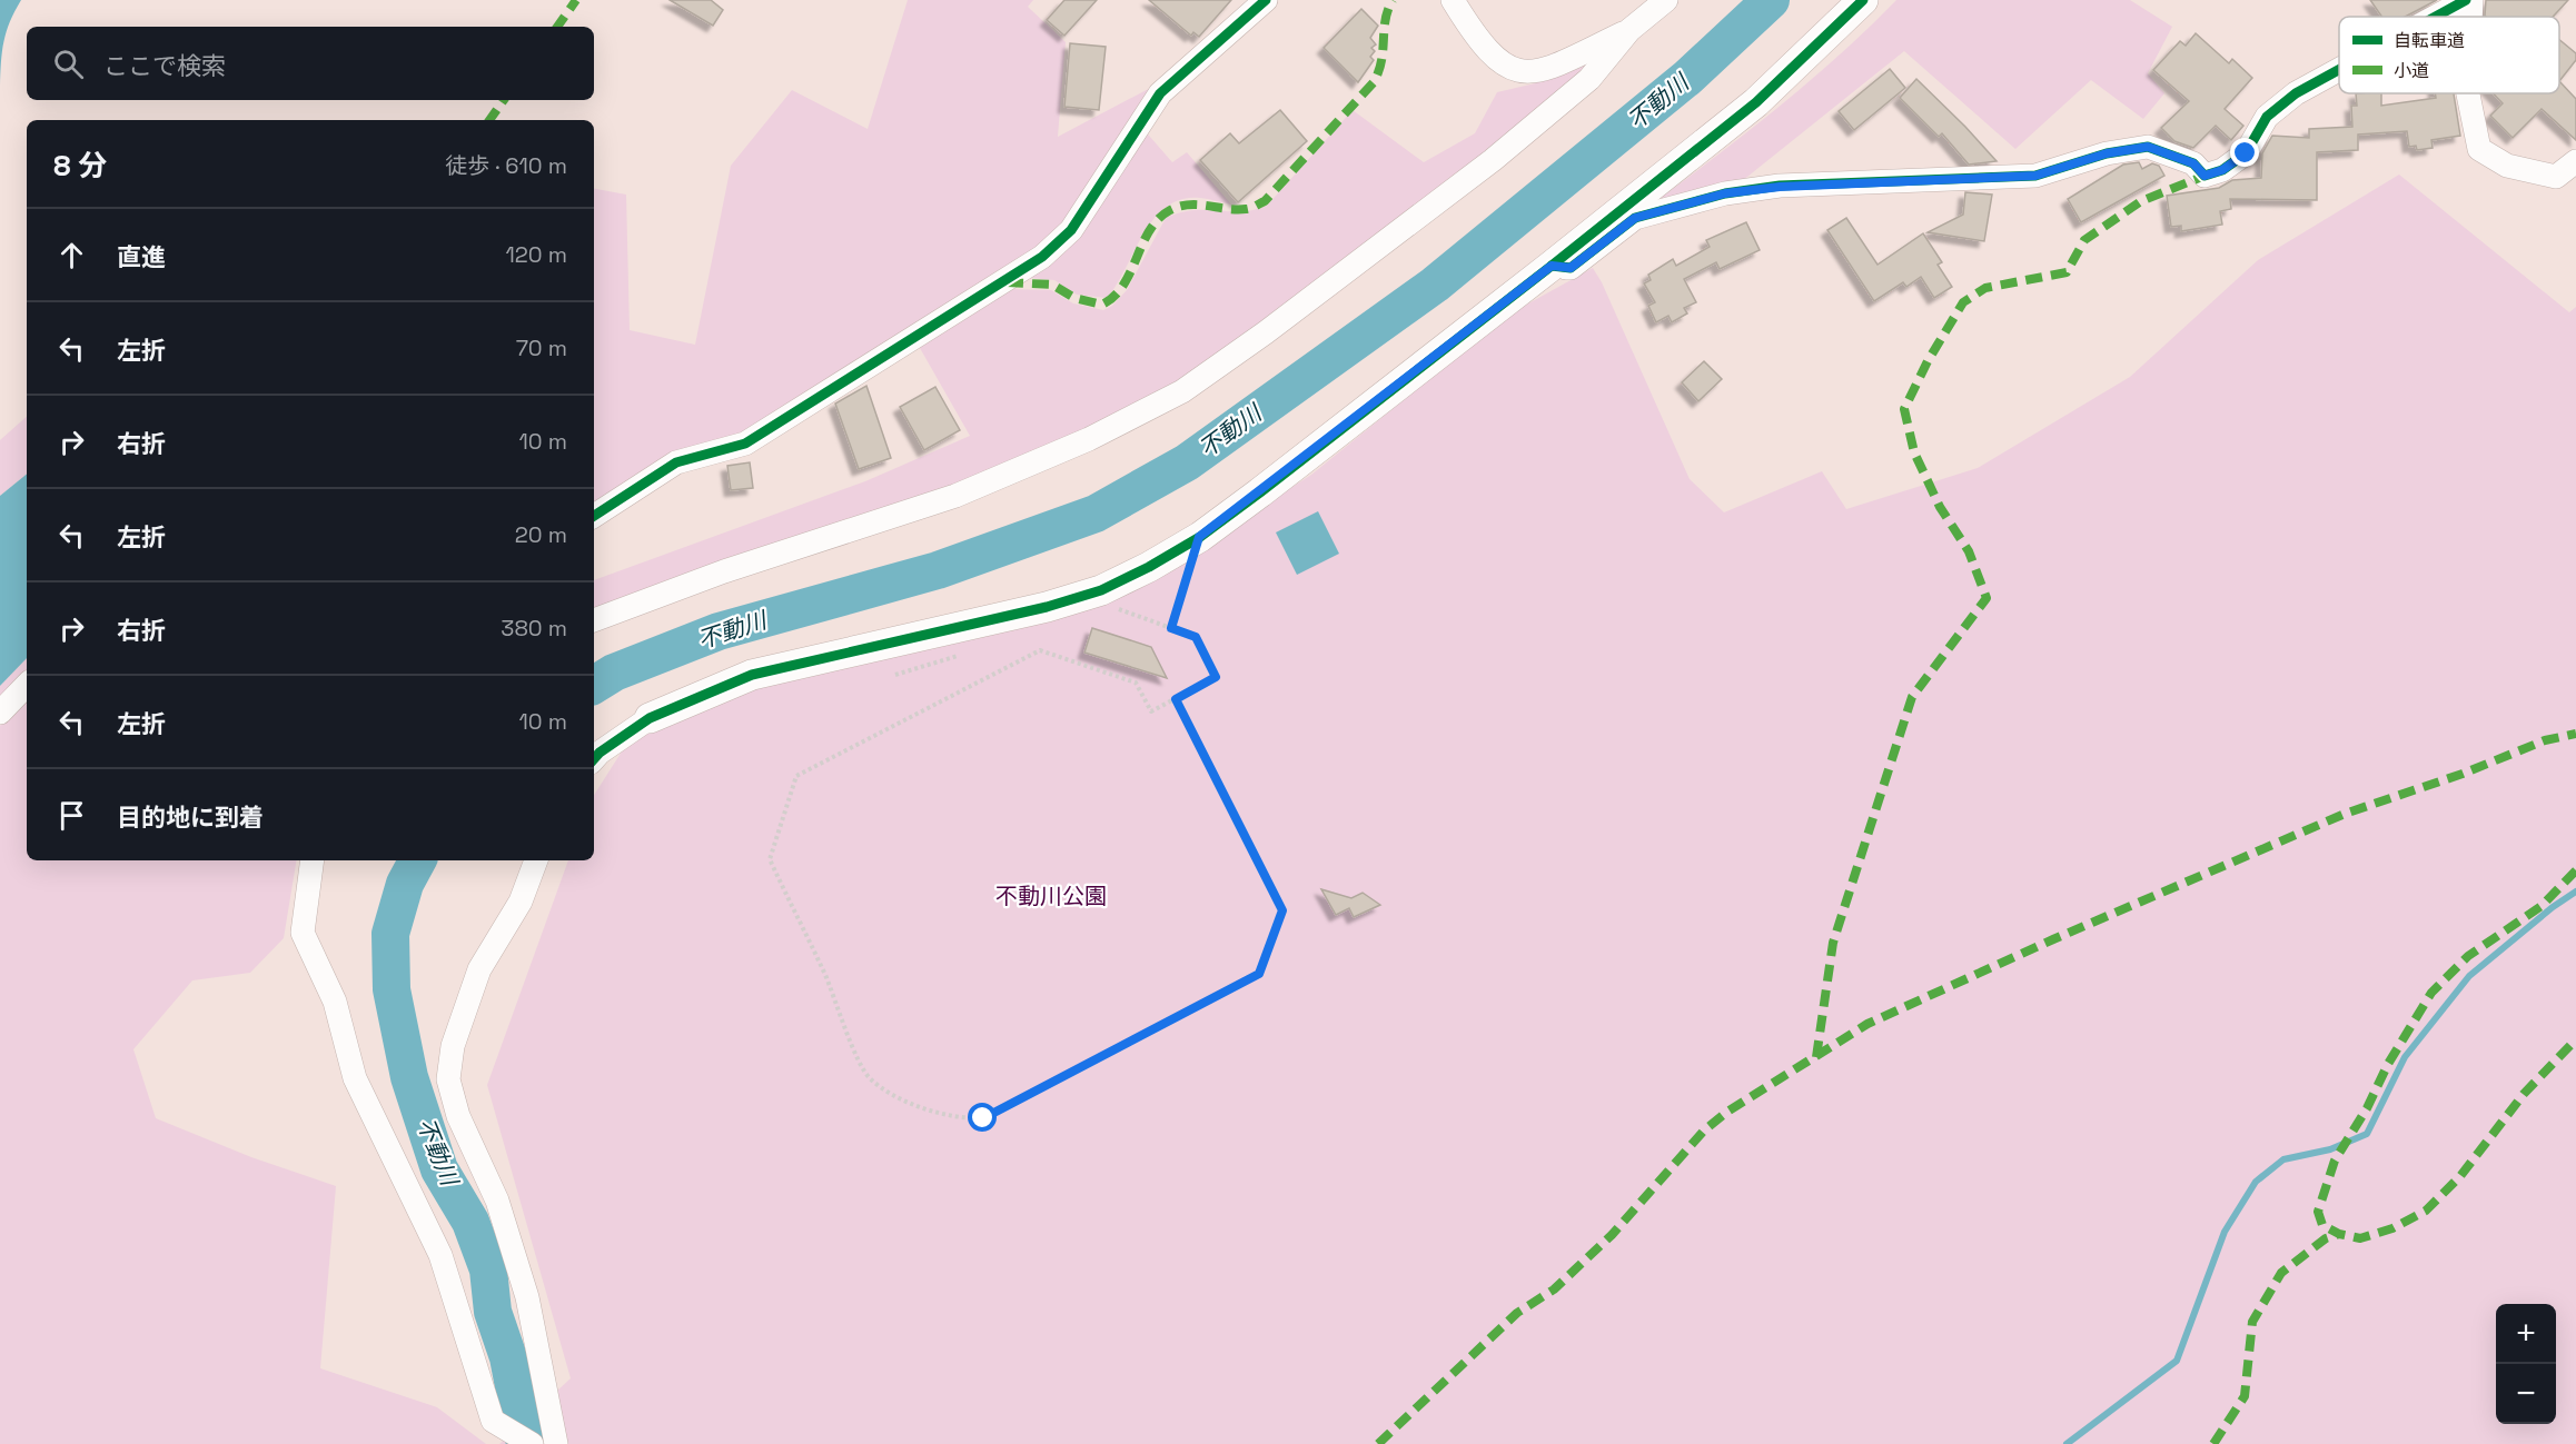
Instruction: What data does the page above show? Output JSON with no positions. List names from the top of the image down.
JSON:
{
  "water": ["不動川"],
  "parks": ["不動川公園"],
  "legend": ["自転車道", "小道"],
  "page": {
    "search": "ここで検索",
    "heading": ["8 分", "徒歩 · 610 m"],
    "list": [
      ["直進", "120 m"],
      ["左折", "70 m"],
      ["右折", "10 m"],
      ["左折", "20 m"],
      ["右折", "380 m"],
      ["左折", "10 m"],
      "目的地に到着"
    ],
    "map_buttons": ["+", "−"]
  }
}
